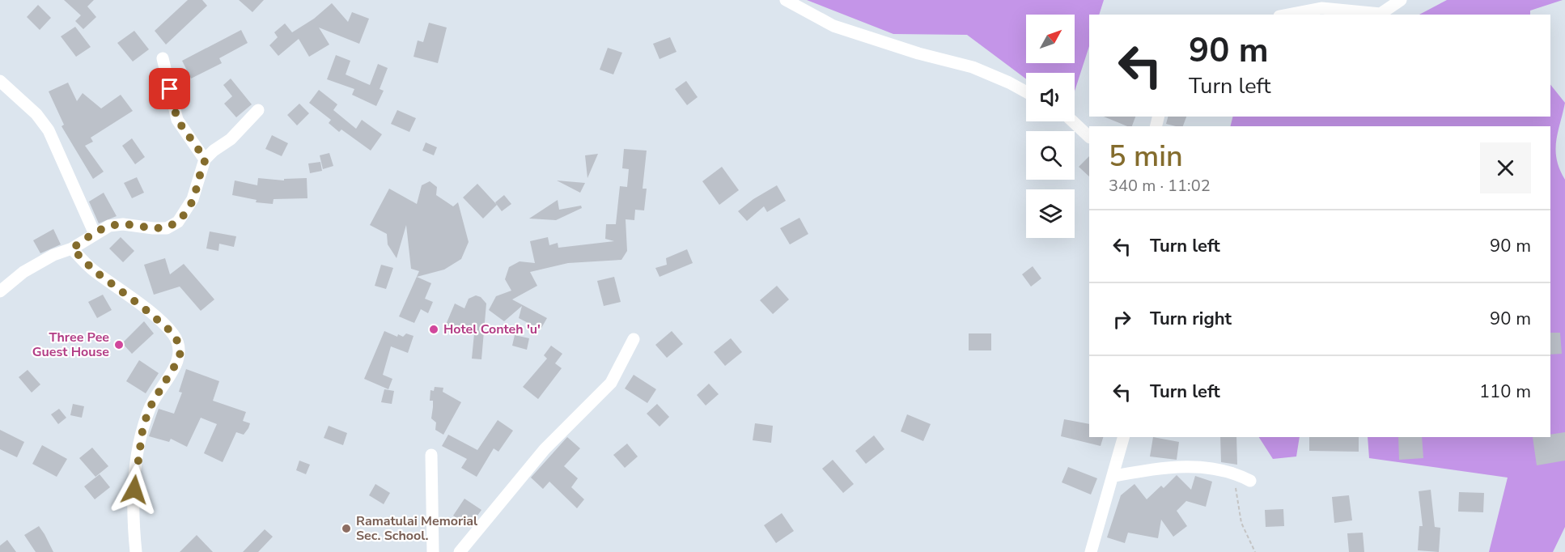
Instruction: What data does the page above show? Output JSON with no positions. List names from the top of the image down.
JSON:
{
  "places": ["Hotel Conteh 'u'", "Three Pee Guest House", "Ramatulai Memorial Sec. School."],
  "north": "top right",
  "page": {
    "turn": ["90 m", "Turn left"],
    "heading": ["5 min", "340 m · 11:02"],
    "list": [
      {
        "name": "Turn left",
        "value": "90 m"
      },
      {
        "name": "Turn right",
        "value": "90 m"
      },
      {
        "name": "Turn left",
        "value": "110 m"
      }
    ]
  }
}
